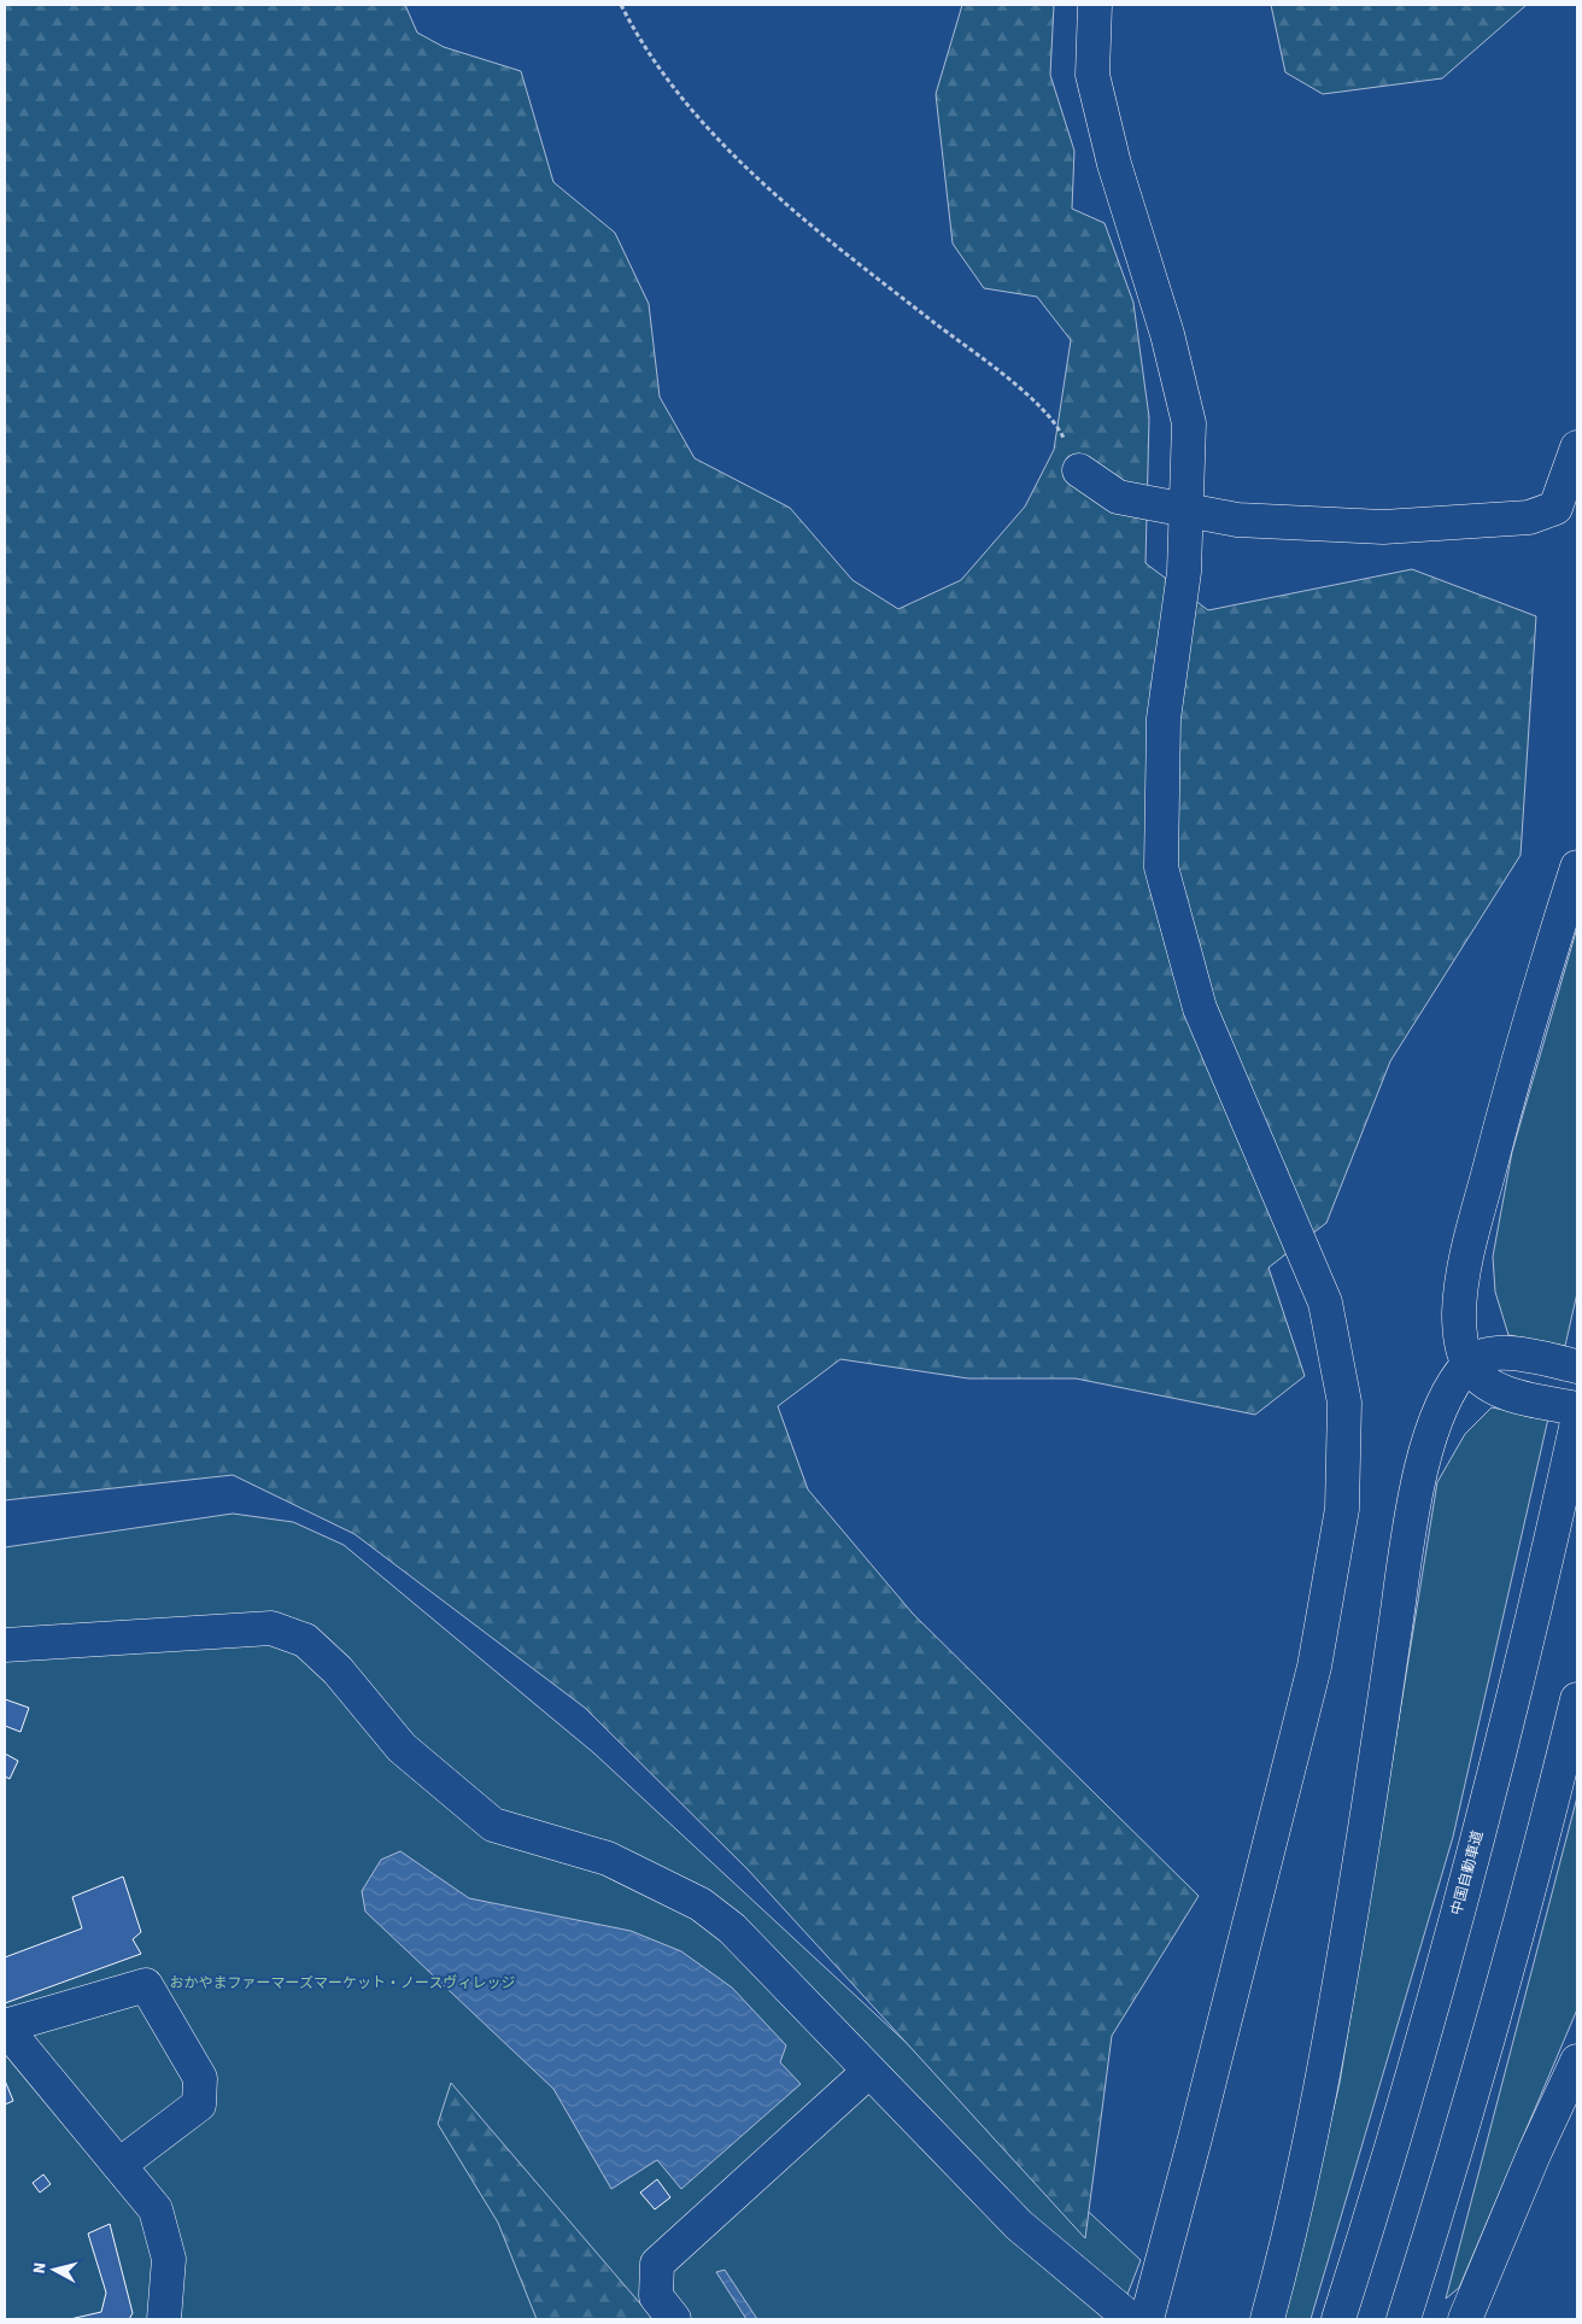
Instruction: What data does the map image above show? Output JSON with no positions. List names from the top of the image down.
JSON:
{
  "streets": {
    "main road": ["中国自動車道"]
  },
  "parks": ["おかやまファーマーズマーケット・ノースヴィレッジ"],
  "north": "left"
}
